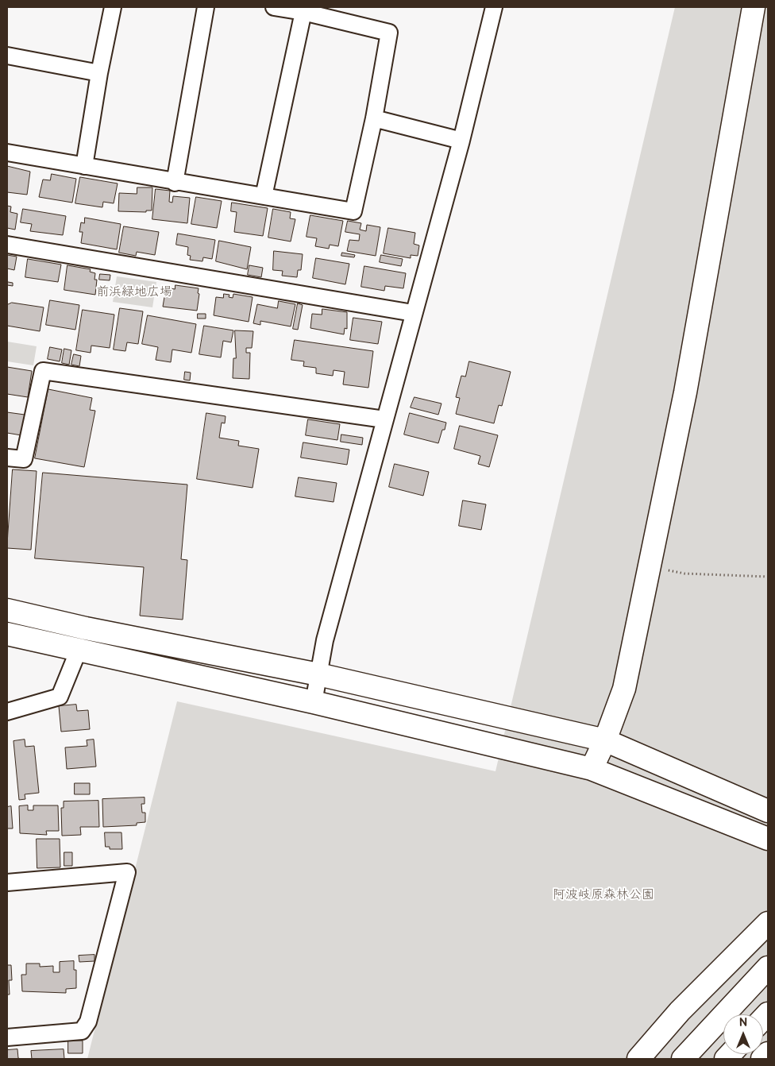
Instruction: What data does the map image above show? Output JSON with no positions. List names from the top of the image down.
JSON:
{
  "parks": ["前浜緑地広場", "阿波岐原森林公園"],
  "north": "top"
}
